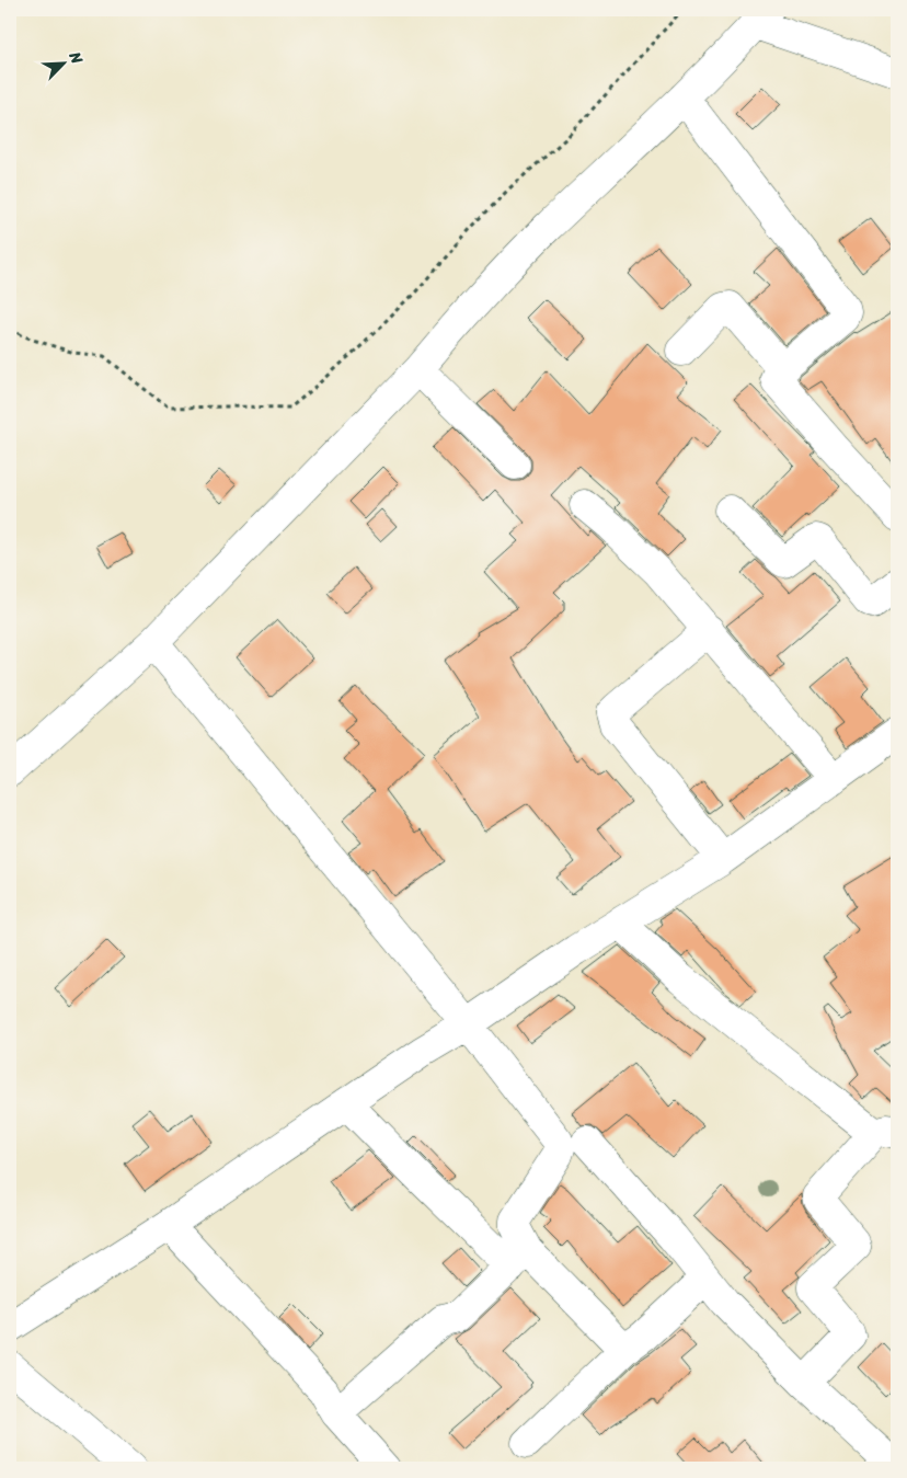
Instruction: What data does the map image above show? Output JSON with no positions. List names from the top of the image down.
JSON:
{
  "north": "top right"
}
